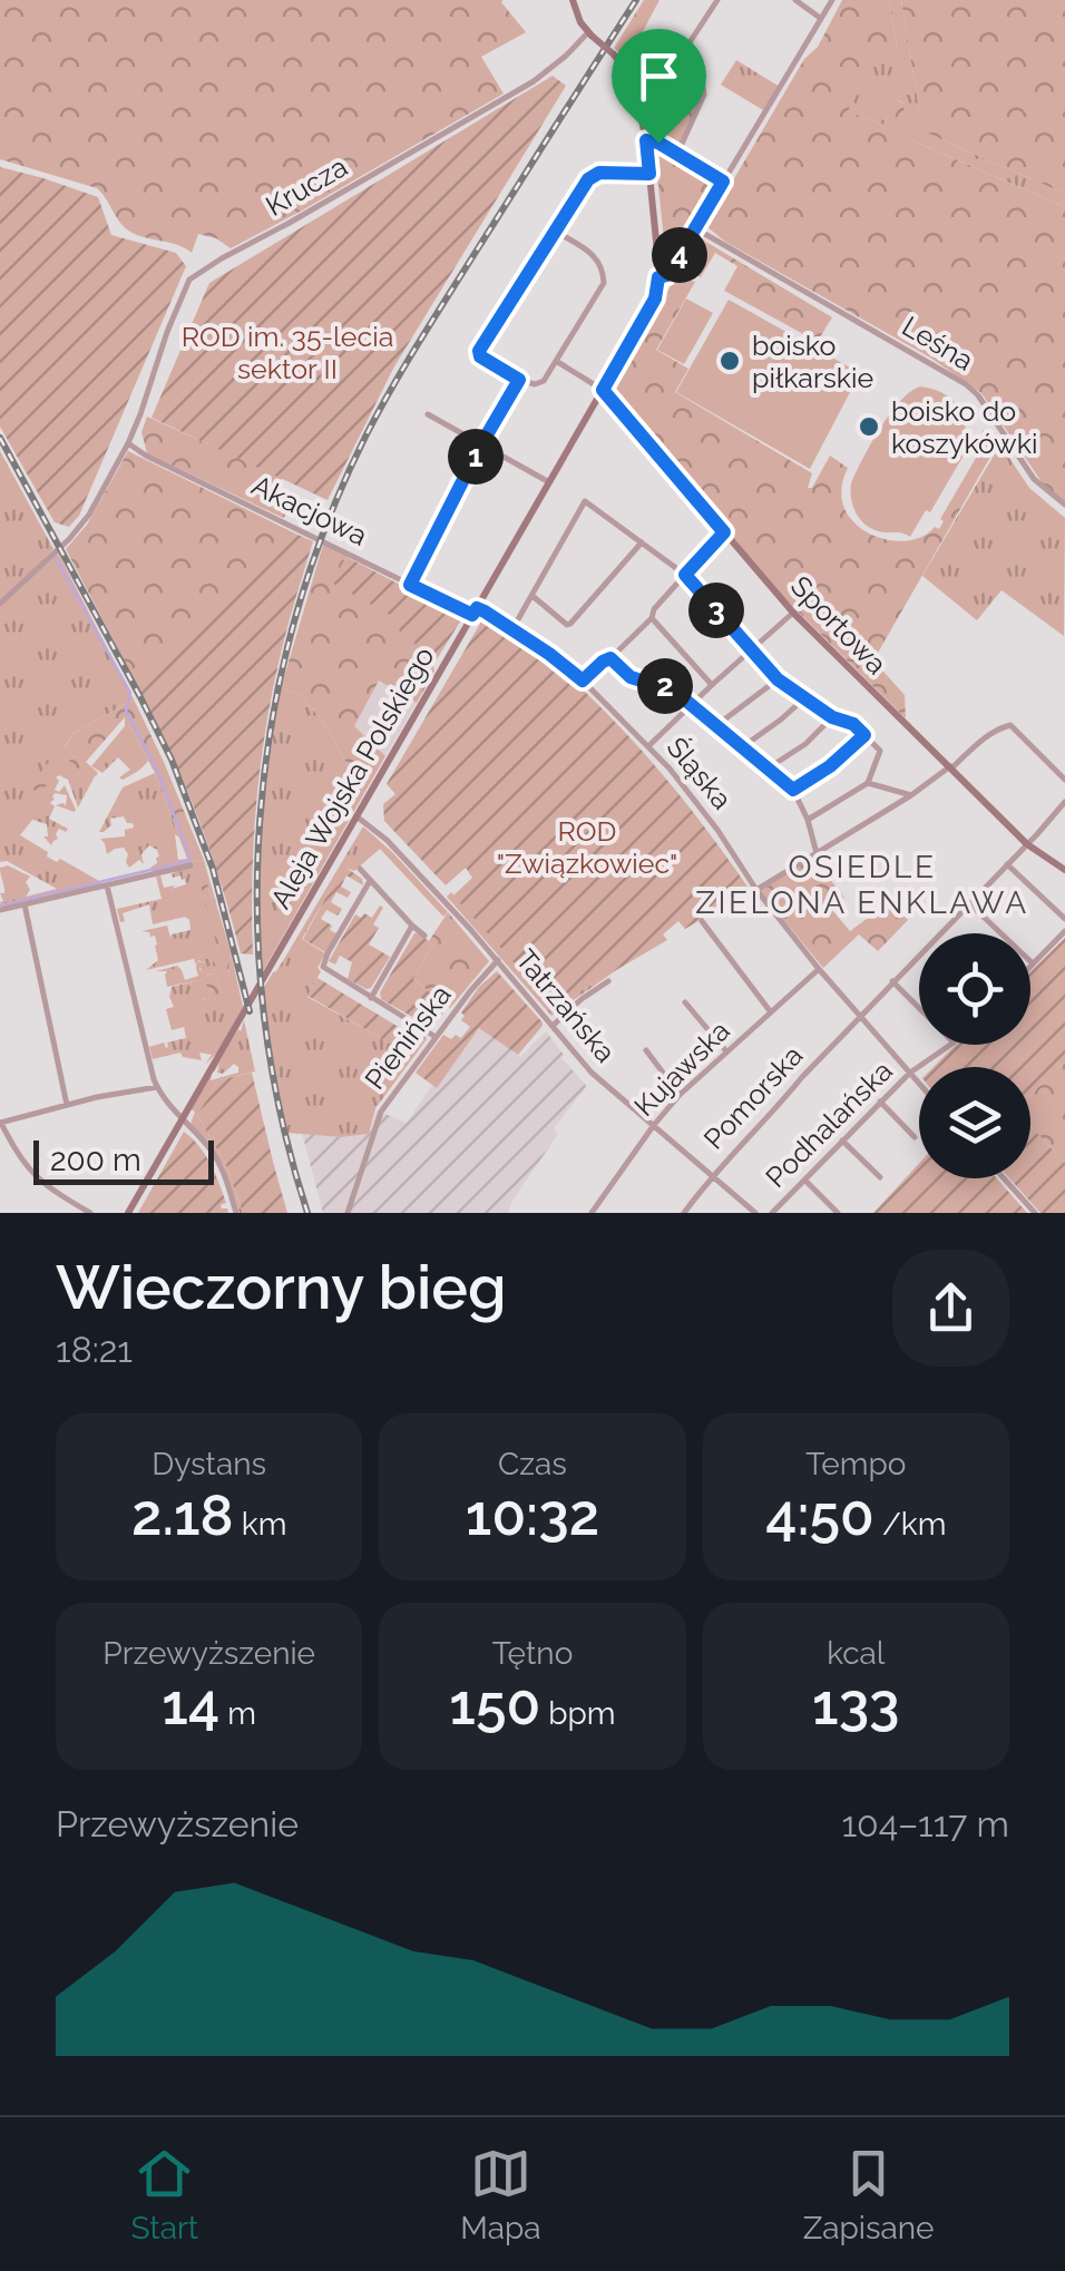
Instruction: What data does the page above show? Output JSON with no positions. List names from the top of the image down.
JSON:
{
  "streets": {
    "street": [
      "Krucza",
      "Leśna",
      "Akacjowa",
      "Sportowa",
      "Śląska",
      "Aleja Wojska Polskiego",
      "Tatrzańska",
      "Pienińska",
      "Kujawska",
      "Pomorska",
      "Podhalańska"
    ]
  },
  "crossings": [
    ["Krucza", "Akacjowa"],
    ["Krucza", "Aleja Wojska Polskiego"],
    ["Akacjowa", "Śląska"],
    ["Akacjowa", "Aleja Wojska Polskiego"],
    ["Sportowa", "Aleja Wojska Polskiego"],
    ["Sportowa", "Pomorska"],
    ["Śląska", "Aleja Wojska Polskiego"],
    ["Śląska", "Kujawska"],
    ["Śląska", "Pomorska"],
    ["Śląska", "Podhalańska"],
    ["Aleja Wojska Polskiego", "Tatrzańska"],
    ["Tatrzańska", "Pienińska"],
    ["Tatrzańska", "Kujawska"],
    ["Tatrzańska", "Pomorska"]
  ],
  "districts": ["OSIEDLE ZIELONA ENKLAWA"],
  "parks": ["ROD im. 35-lecia sektor II", "ROD \"Związkowiec\""],
  "places": ["boisko piłkarskie", "boisko do koszykówki"],
  "scale_bar": "200 m",
  "page": {
    "pins": [
      "4",
      "1",
      "3",
      "2"
    ],
    "scale": "200 m",
    "heading": ["Wieczorny bieg", "18:21"],
    "stats": [
      ["Dystans", "2.18 km"],
      ["Czas", "10:32"],
      ["Tempo", "4:50 /km"],
      ["Przewyższenie", "14 m"],
      ["Tętno", "150 bpm"],
      ["kcal", "133"]
    ],
    "chart": ["Przewyższenie", "104–117 m"],
    "tabs": ["Start", "Mapa", "Zapisane"]
  }
}
